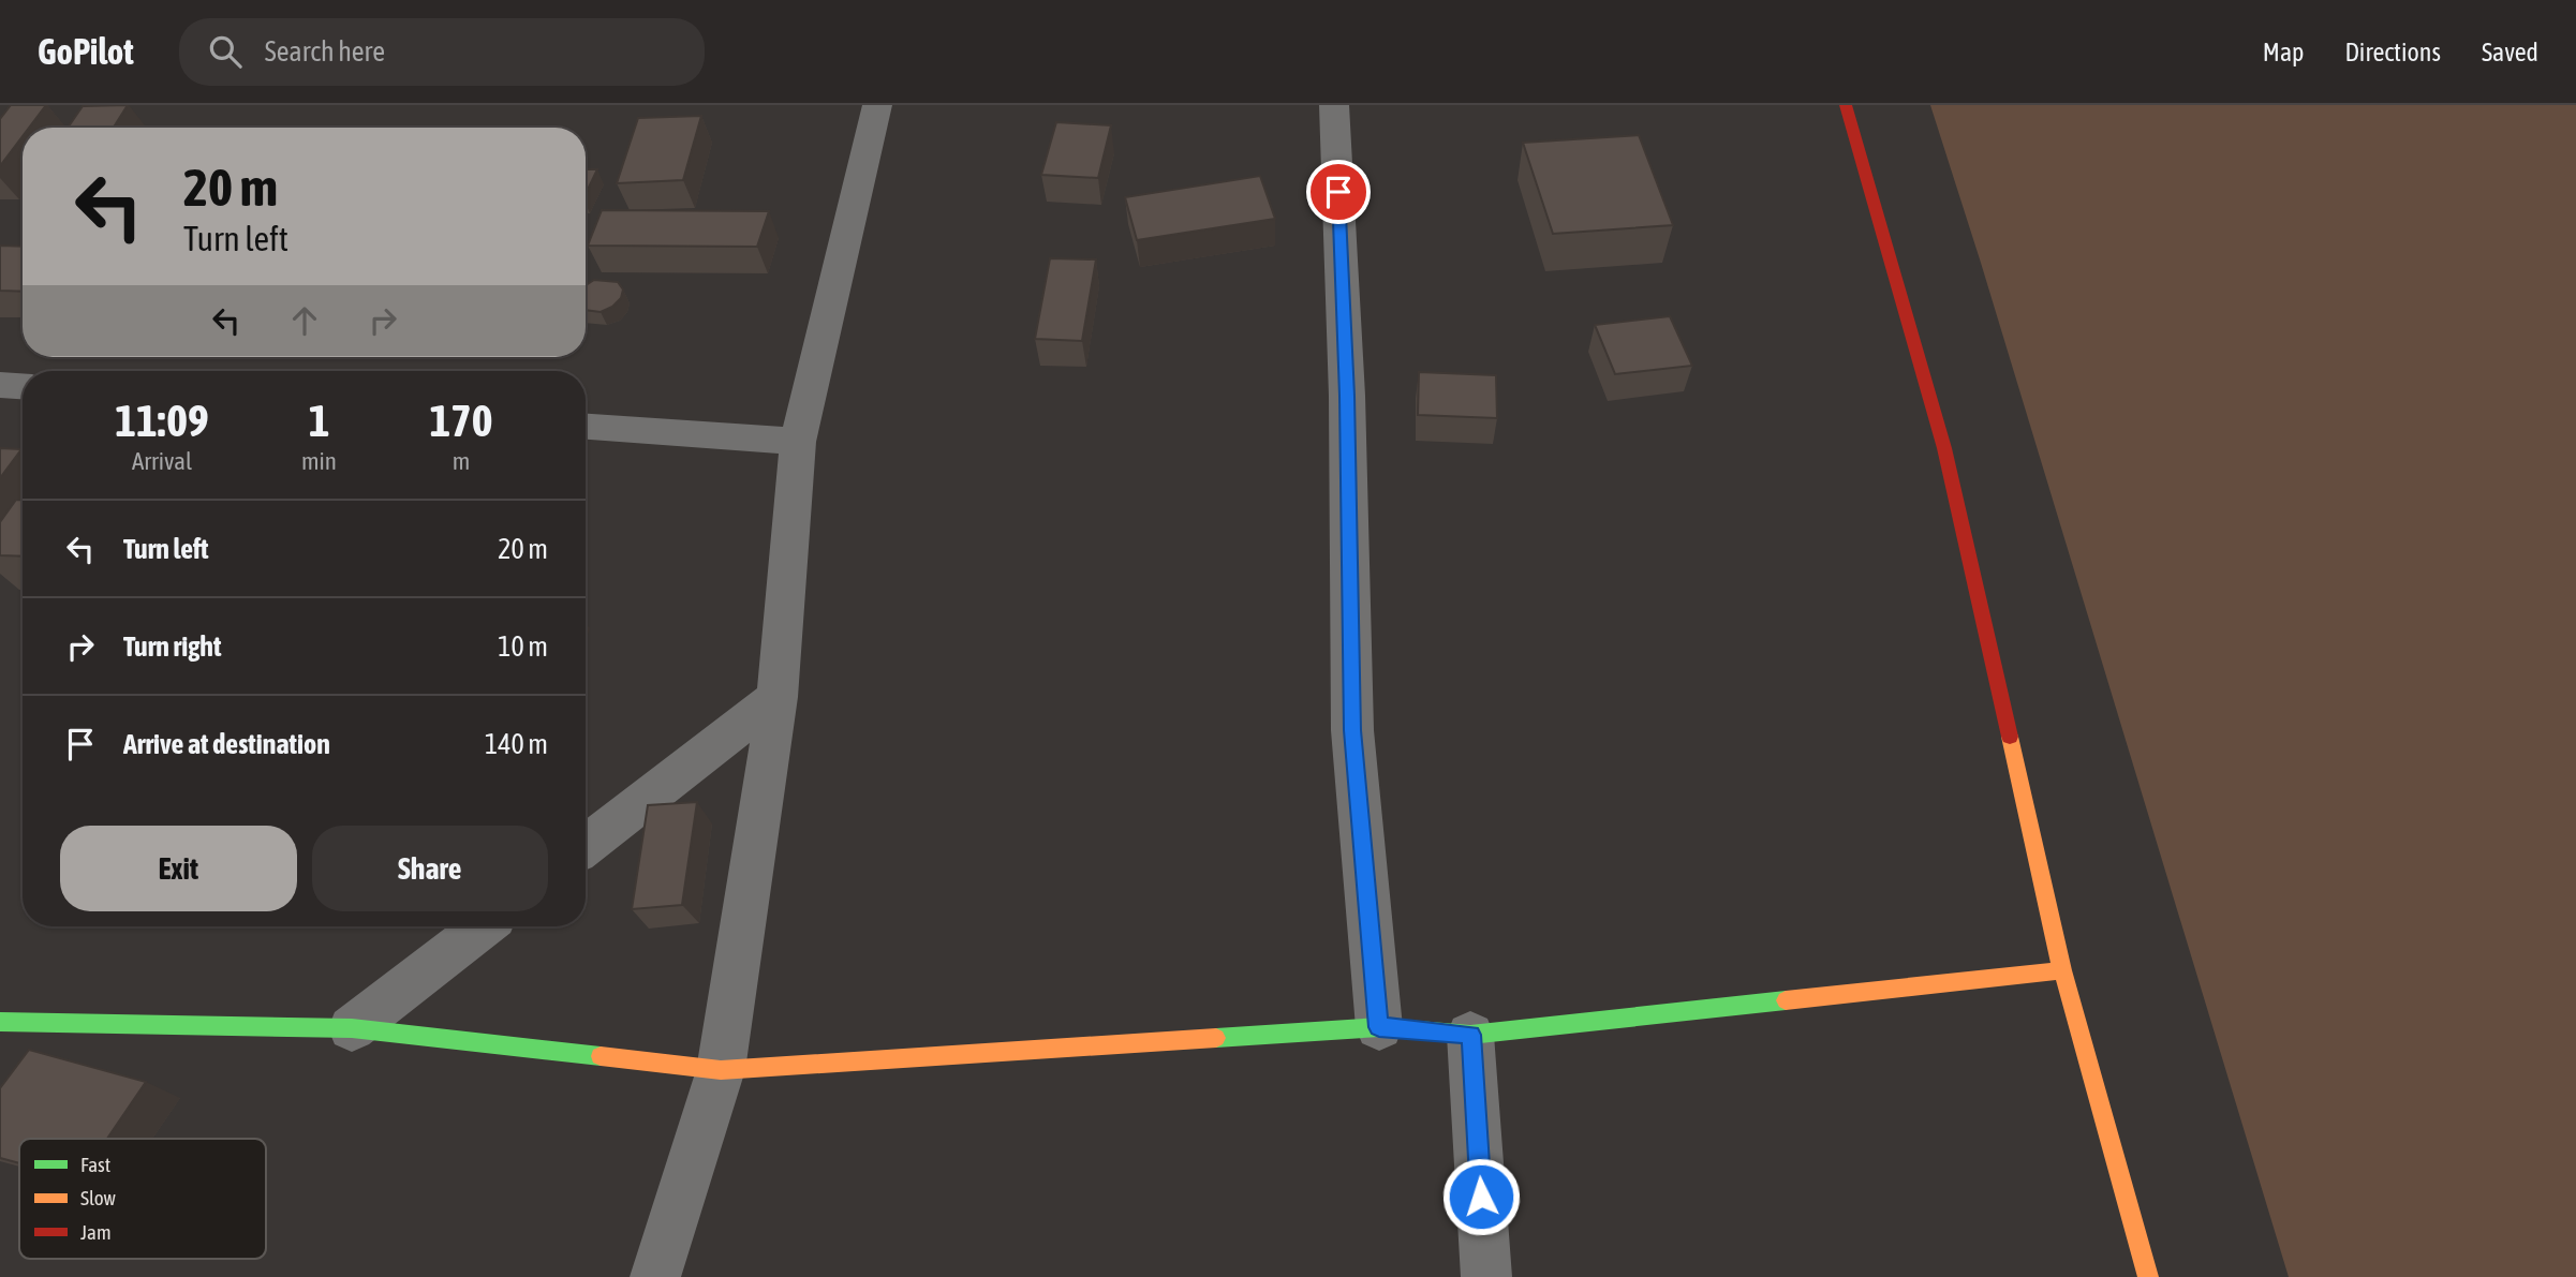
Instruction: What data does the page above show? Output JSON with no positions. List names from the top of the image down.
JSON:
{
  "legend": ["Fast", "Slow", "Jam"],
  "page": {
    "header": "GoPilot",
    "search": "Search here",
    "nav": ["Map", "Directions", "Saved"],
    "turn": ["20 m", "Turn left"],
    "eta": [
      "11:09",
      "Arrival",
      "1",
      "min",
      "170",
      "m"
    ],
    "list": [
      {
        "name": "Turn left",
        "value": "20 m"
      },
      {
        "name": "Turn right",
        "value": "10 m"
      },
      {
        "name": "Arrive at destination",
        "value": "140 m"
      }
    ],
    "buttons": ["Exit", "Share"]
  }
}
